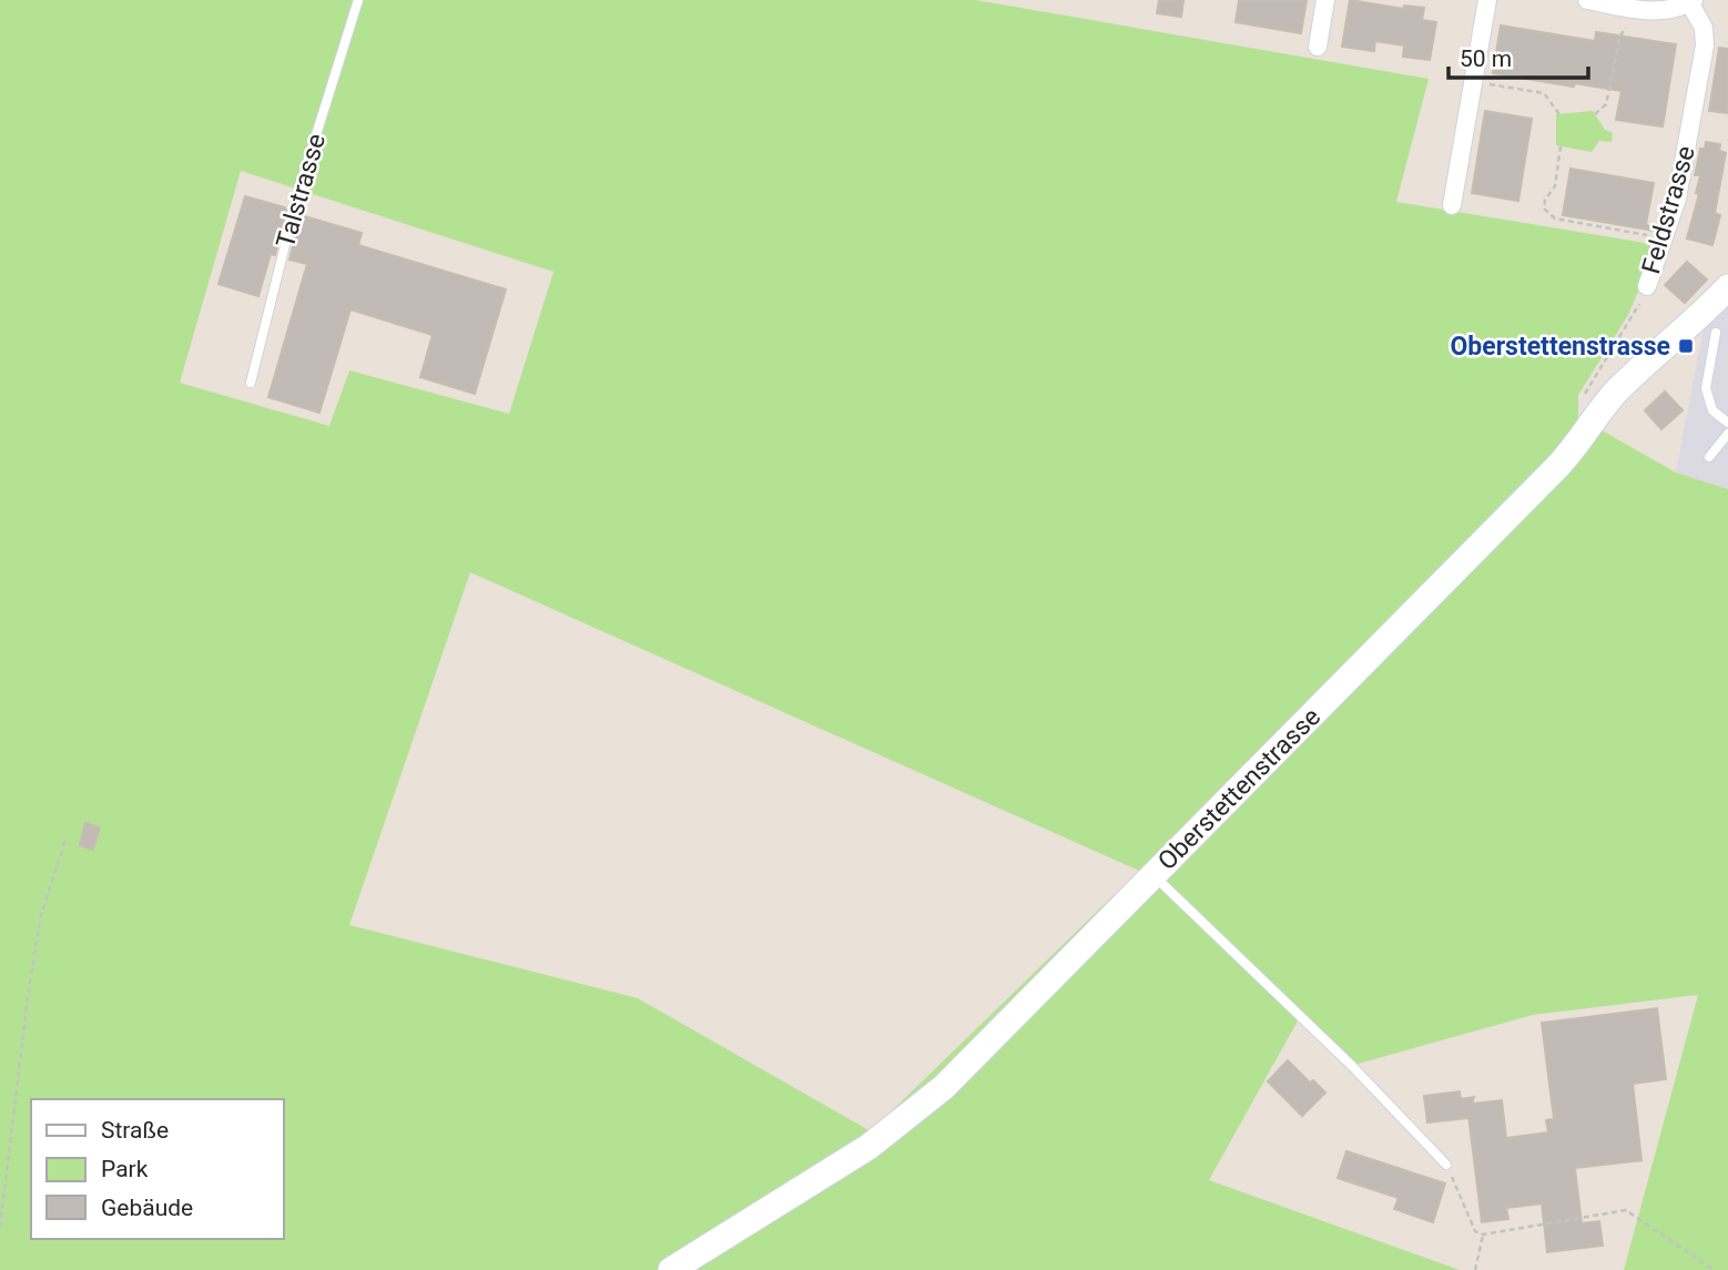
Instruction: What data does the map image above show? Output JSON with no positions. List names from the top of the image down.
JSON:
{
  "streets": {
    "street": ["Feldstrasse", "Oberstettenstrasse"],
    "lane": ["Talstrasse"]
  },
  "places": {
    "transit": ["Oberstettenstrasse"]
  },
  "legend": ["Straße", "Park", "Gebäude"],
  "scale_bar": "50 m"
}
